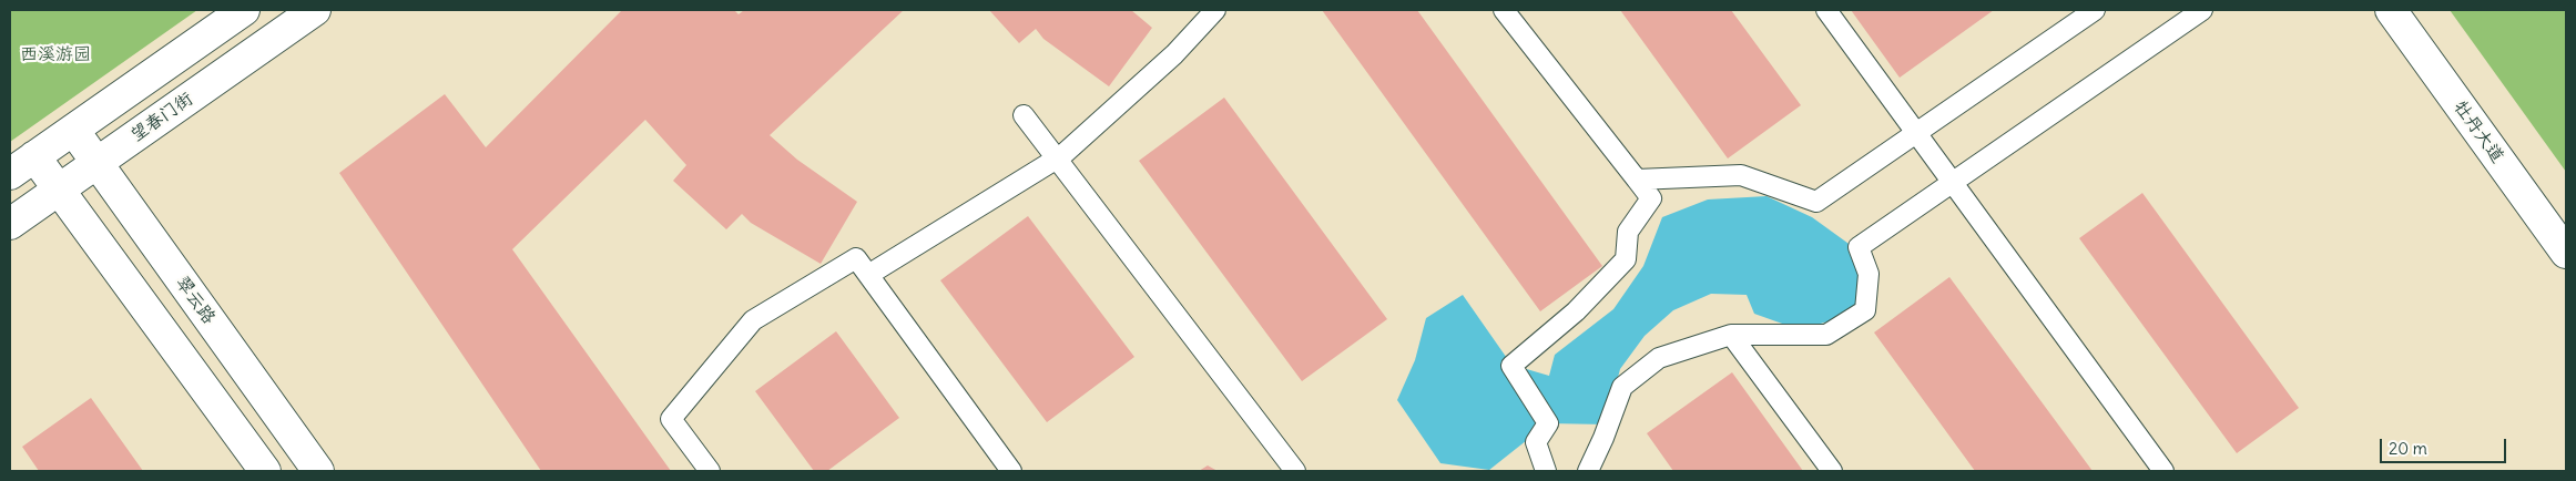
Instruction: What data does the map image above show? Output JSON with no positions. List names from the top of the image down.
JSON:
{
  "streets": {
    "street": ["望春门街", "牡丹大道", "翠云路"]
  },
  "crossings": [
    ["望春门街", "翠云路"]
  ],
  "parks": ["西溪游园"],
  "scale_bar": "20 m"
}
